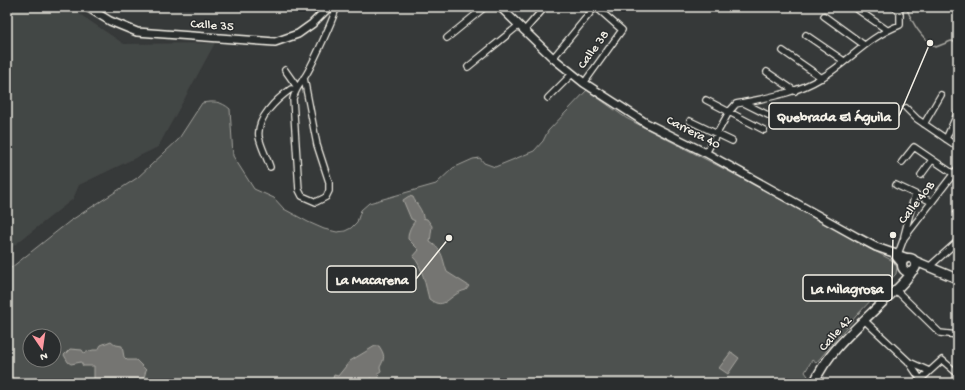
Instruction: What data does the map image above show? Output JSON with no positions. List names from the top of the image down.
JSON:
{
  "streets": {
    "main road": ["Calle 35", "Carrera 40", "Calle 42"],
    "street": ["Calle 38", "Calle 40B"]
  },
  "crossings": [
    ["Calle 38", "Carrera 40"],
    ["Carrera 40", "Calle 40B"]
  ],
  "places": ["Quebrada El Águila", "La Milagrosa", "La Macarena"],
  "north": "bottom"
}
